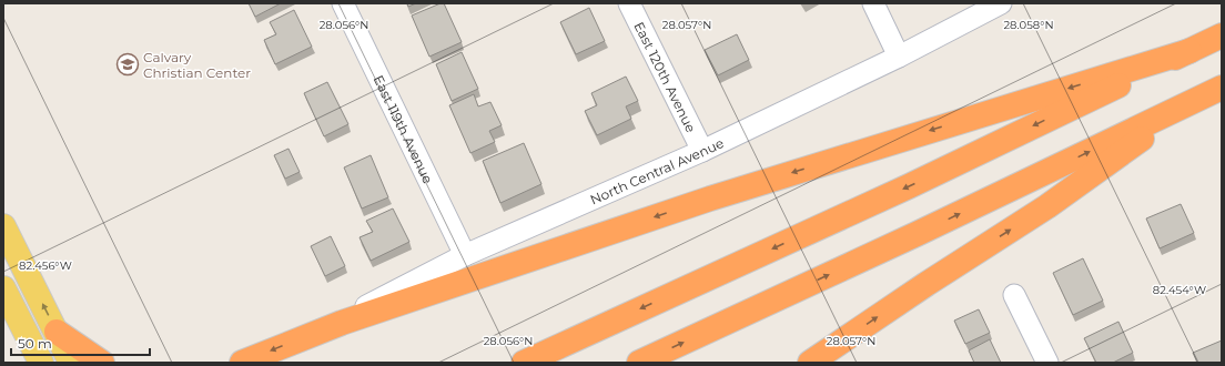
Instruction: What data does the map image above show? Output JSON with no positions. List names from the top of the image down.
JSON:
{
  "streets": {
    "street": ["East 120th Avenue", "East 119th Avenue", "North Central Avenue"]
  },
  "crossings": [
    ["East 120th Avenue", "North Central Avenue"],
    ["East 119th Avenue", "North Central Avenue"]
  ],
  "places": {
    "school or university": ["Calvary Christian Center"]
  },
  "scale_bar": "50 m",
  "coordinates": [
    "28.058°N",
    "28.056°N",
    "28.057°N",
    "82.456°W",
    "82.454°W"
  ]
}
